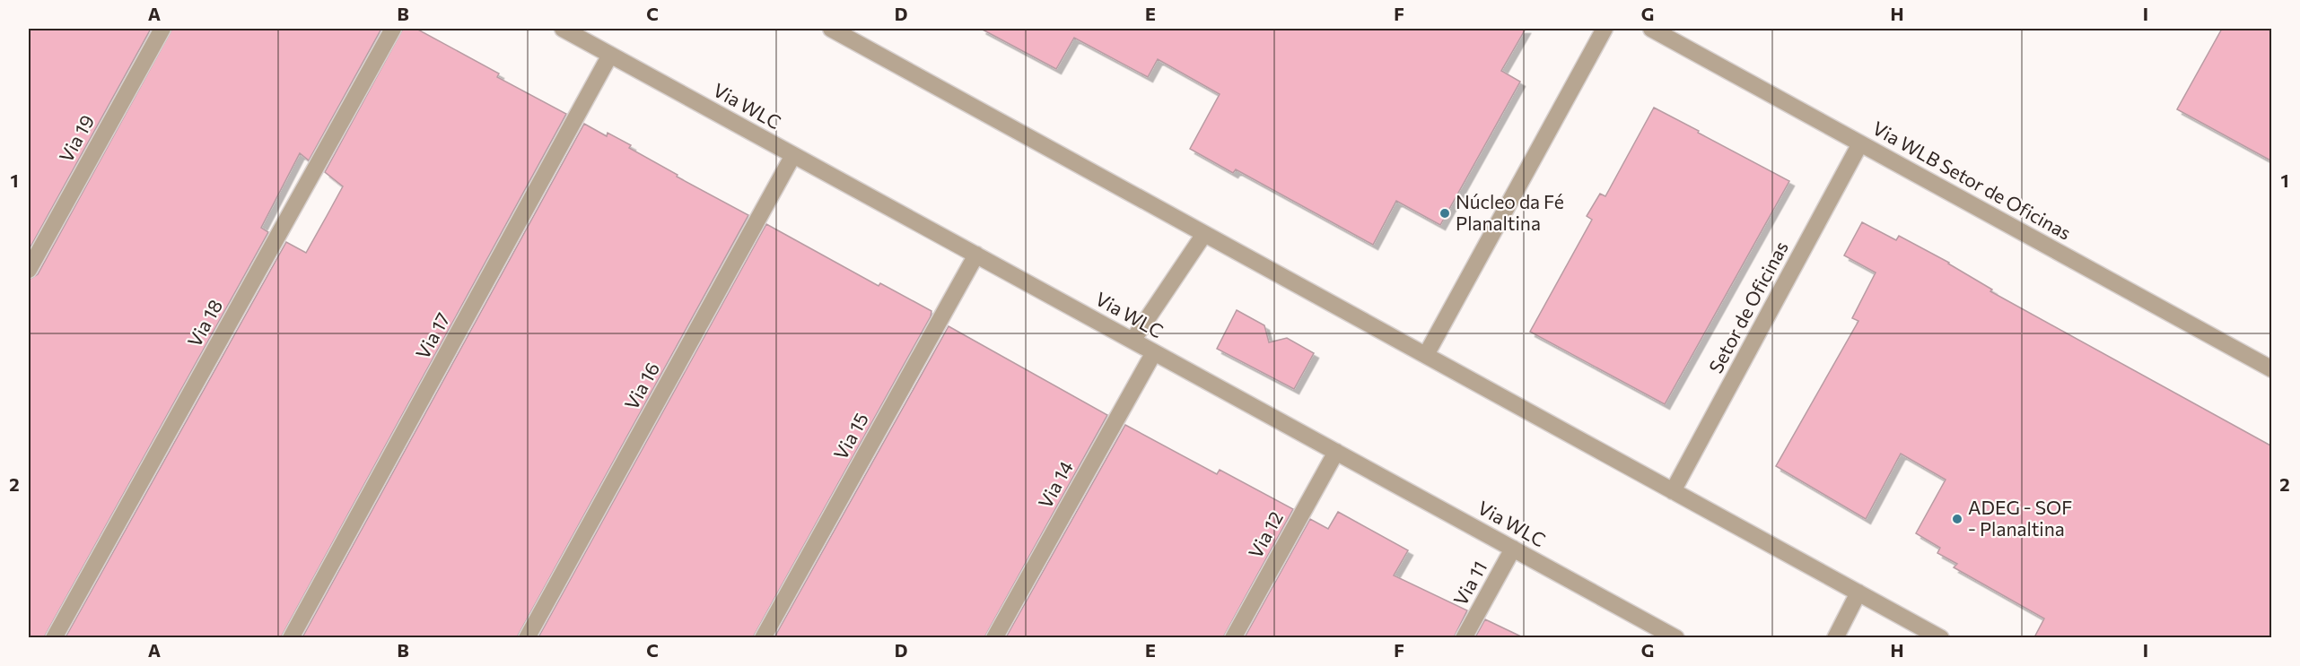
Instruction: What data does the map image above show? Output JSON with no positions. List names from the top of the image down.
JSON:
{
  "streets": {
    "street": [
      "Via WLC",
      "Via 19",
      "Via WLB Setor de Oficinas",
      "Setor de Oficinas",
      "Via 18",
      "Via 17",
      "Via 16",
      "Via 15",
      "Via 14",
      "Via 12",
      "Via 11"
    ]
  },
  "crossings": [
    ["Via WLC", "Via 17"],
    ["Via WLC", "Via 16"],
    ["Via WLC", "Via 15"],
    ["Via WLC", "Via 14"],
    ["Via WLC", "Via 12"],
    ["Via WLC", "Via 11"],
    ["Via WLB Setor de Oficinas", "Setor de Oficinas"]
  ],
  "places": ["Núcleo da Fé Planaltina", "ADEG - SOF - Planaltina"],
  "grid": {
    "columns": [
      "A",
      "B",
      "C",
      "D",
      "E",
      "F",
      "G",
      "H",
      "I"
    ],
    "rows": ["1", "2"]
  }
}
